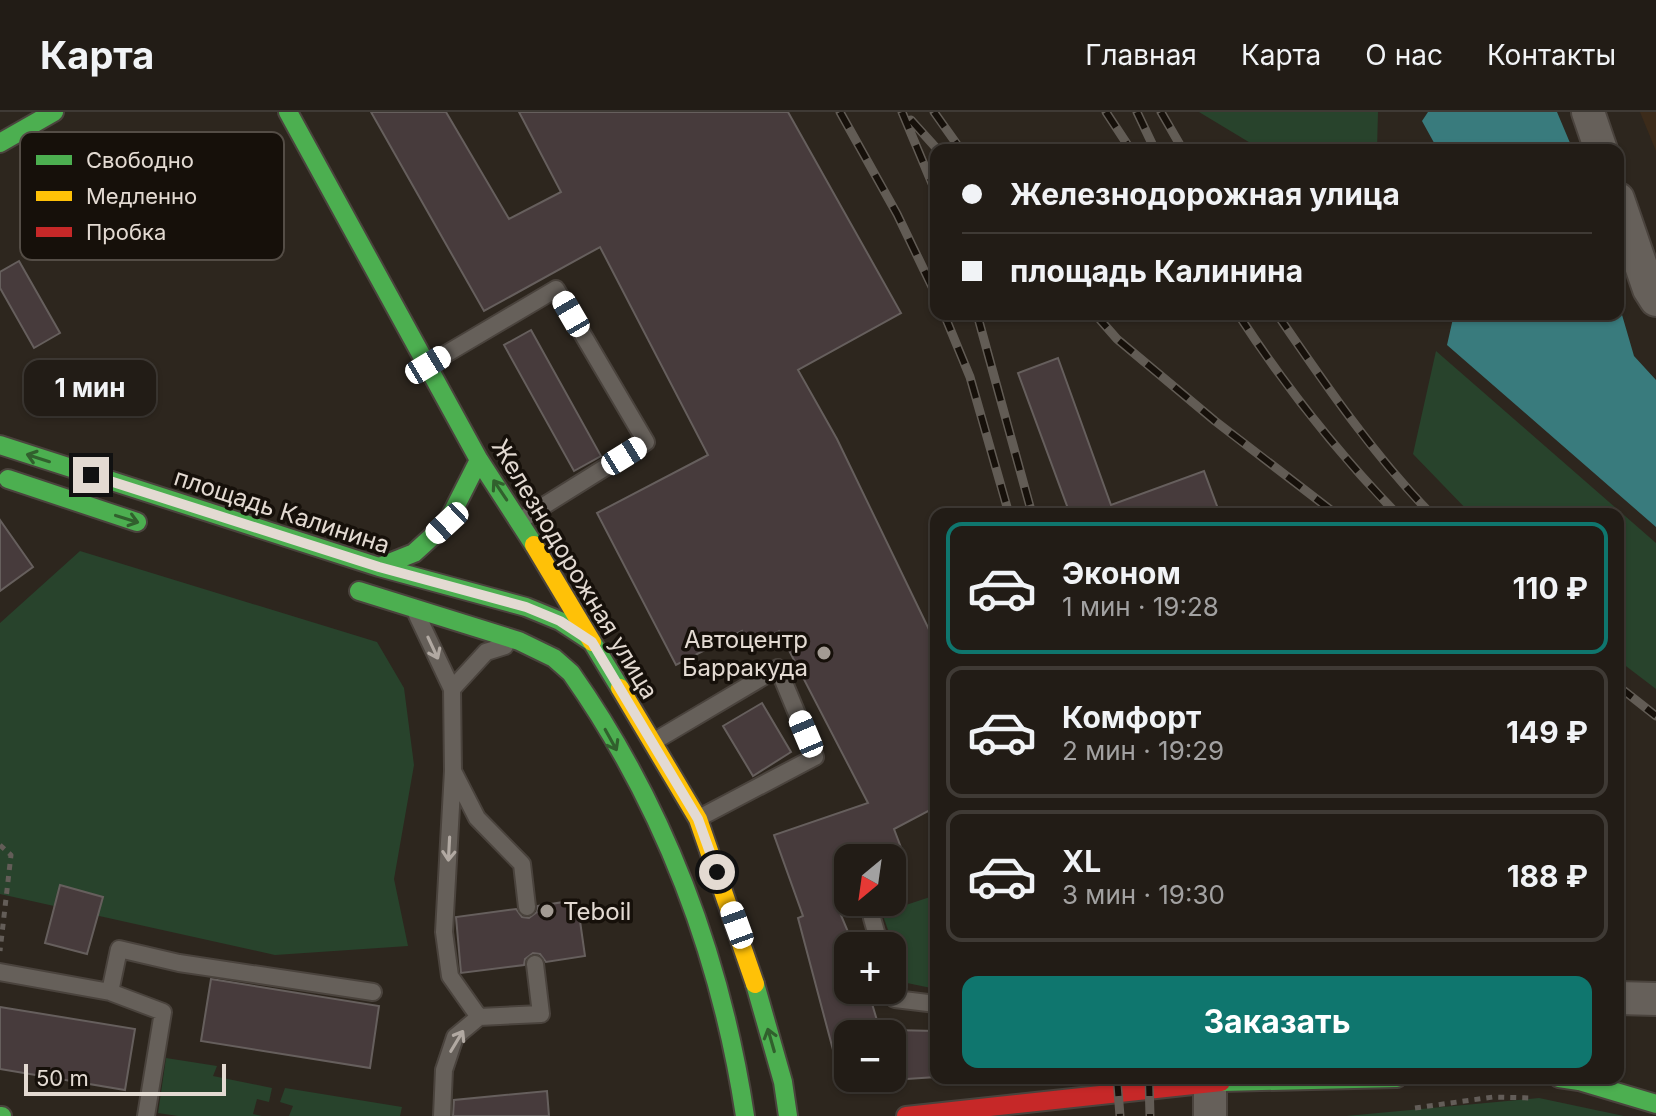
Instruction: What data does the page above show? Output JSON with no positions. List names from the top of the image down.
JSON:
{
  "streets": {
    "main road": ["площадь Калинина", "Железнодорожная улица"]
  },
  "crossings": [
    ["площадь Калинина", "Железнодорожная улица"]
  ],
  "places": ["Автоцентр Барракуда", "Teboil"],
  "legend": ["Свободно", "Медленно", "Пробка"],
  "scale_bar": "50 m",
  "north": "bottom left",
  "page": {
    "header": "Карта",
    "nav": [
      "Главная",
      "Карта",
      "О нас",
      "Контакты"
    ],
    "banner": ["Железнодорожная улица", "площадь Калинина"],
    "bubble": "1 мин",
    "list": [
      {
        "name": "Эконом",
        "note": "1 мин · 19:28",
        "value": "110 ₽"
      },
      {
        "name": "Комфорт",
        "note": "2 мин · 19:29",
        "value": "149 ₽"
      },
      {
        "name": "XL",
        "note": "3 мин · 19:30",
        "value": "188 ₽"
      }
    ],
    "map_buttons": ["+", "−"],
    "buttons": "Заказать",
    "scale": "50 m"
  }
}
